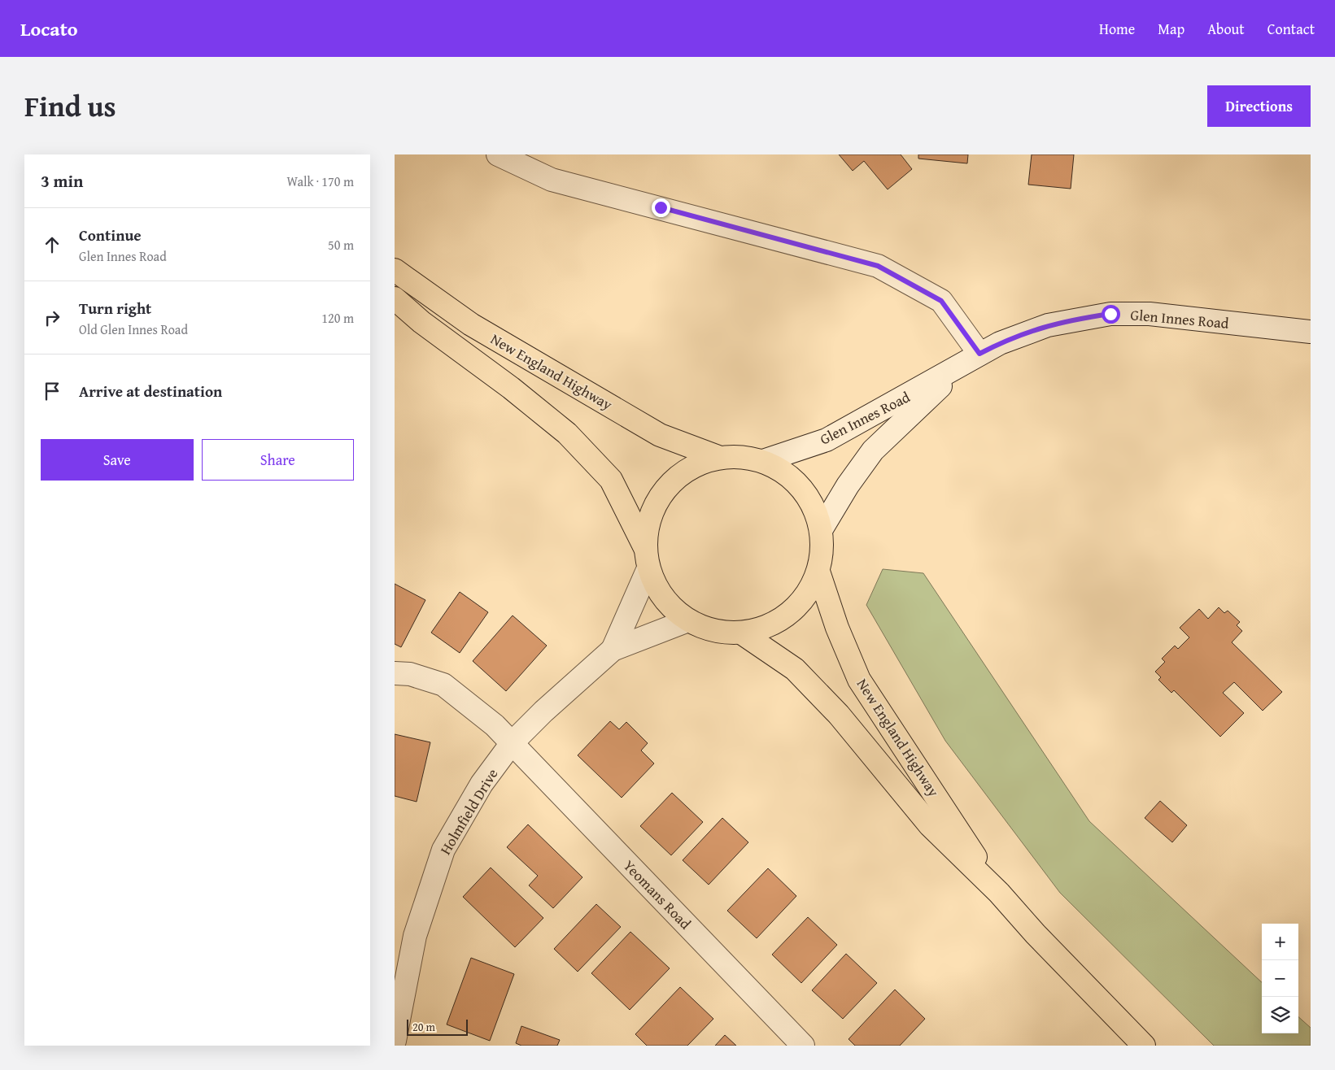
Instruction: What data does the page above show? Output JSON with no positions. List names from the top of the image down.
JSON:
{
  "streets": {
    "highway": ["New England Highway"],
    "street": ["Glen Innes Road", "Holmfield Drive", "Yeomans Road"]
  },
  "crossings": [
    ["New England Highway", "Holmfield Drive"],
    ["Holmfield Drive", "Yeomans Road"]
  ],
  "scale_bar": "20 m",
  "page": {
    "header": "Locato",
    "nav": [
      "Home",
      "Map",
      "About",
      "Contact"
    ],
    "title": "Find us",
    "buttons": [
      "Directions",
      ["Save", "Share"]
    ],
    "heading": ["3 min", "Walk · 170 m"],
    "list": [
      ["Continue", "Glen Innes Road", "50 m"],
      ["Turn right", "Old Glen Innes Road", "120 m"],
      "Arrive at destination"
    ],
    "map_buttons": ["+", "−"],
    "scale": "20 m"
  }
}
